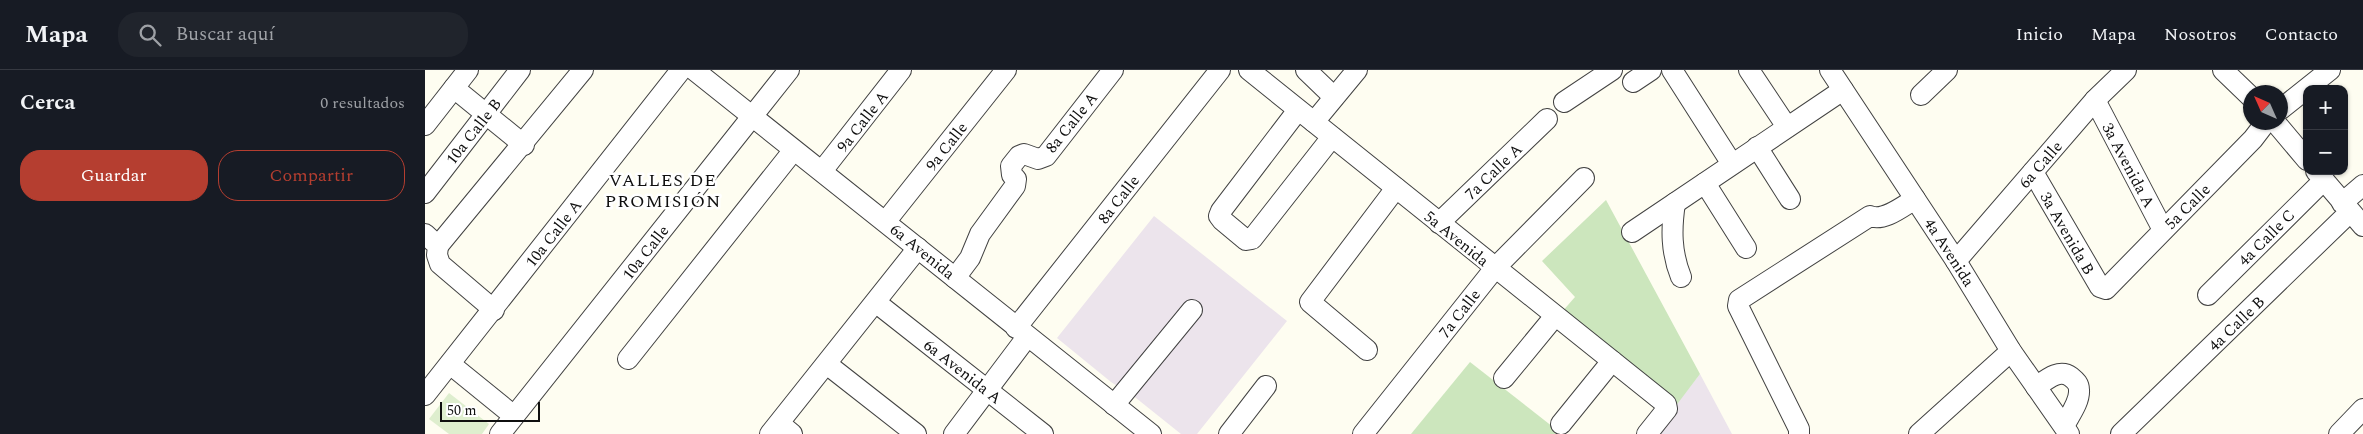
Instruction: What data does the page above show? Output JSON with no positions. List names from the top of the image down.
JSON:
{
  "streets": {
    "street": [
      "9a Calle A",
      "8a Calle A",
      "10a Calle B",
      "9a Calle",
      "6a Calle",
      "3a Avenida A",
      "7a Calle A",
      "8a Calle",
      "5a Calle",
      "10a Calle A",
      "3a Avenida B",
      "4a Calle C",
      "5a Avenida",
      "6a Avenida",
      "10a Calle",
      "4a Avenida",
      "7a Calle",
      "4a Calle B",
      "6a Avenida A"
    ]
  },
  "crossings": [
    ["9a Calle A", "6a Avenida"],
    ["8a Calle A", "6a Avenida"],
    ["9a Calle", "6a Avenida"],
    ["6a Calle", "3a Avenida A"],
    ["6a Calle", "3a Avenida B"],
    ["6a Calle", "4a Avenida"],
    ["3a Avenida A", "5a Calle"],
    ["7a Calle A", "5a Avenida"],
    ["8a Calle", "6a Avenida"],
    ["8a Calle", "6a Avenida A"],
    ["5a Calle", "3a Avenida B"],
    ["5a Avenida", "7a Calle"],
    ["6a Avenida", "10a Calle"]
  ],
  "districts": ["VALLES DE PROMISIÓN"],
  "scale_bar": "50 m",
  "north": "top left",
  "page": {
    "header": "Mapa",
    "search": "Buscar aquí",
    "nav": [
      "Inicio",
      "Mapa",
      "Nosotros",
      "Contacto"
    ],
    "heading": ["Cerca", "0 resultados"],
    "map_buttons": ["+", "−"],
    "buttons": ["Guardar", "Compartir"],
    "scale": "50 m"
  }
}
